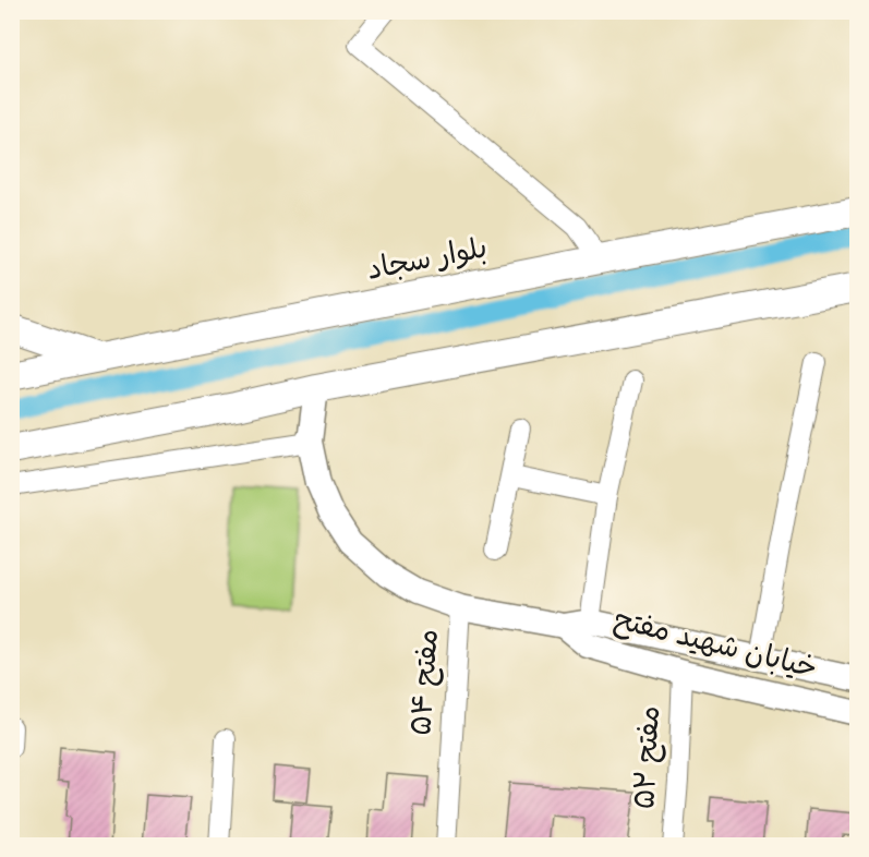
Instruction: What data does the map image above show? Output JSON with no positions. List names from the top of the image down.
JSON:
{
  "streets": {
    "main road": ["بلوار سجاد"],
    "street": ["خیابان شهید مفتح", "مفتح ۵۴", "مفتح ۵۲"]
  },
  "crossings": [
    ["خیابان شهید مفتح", "مفتح ۵۴"],
    ["خیابان شهید مفتح", "مفتح ۵۲"]
  ]
}
